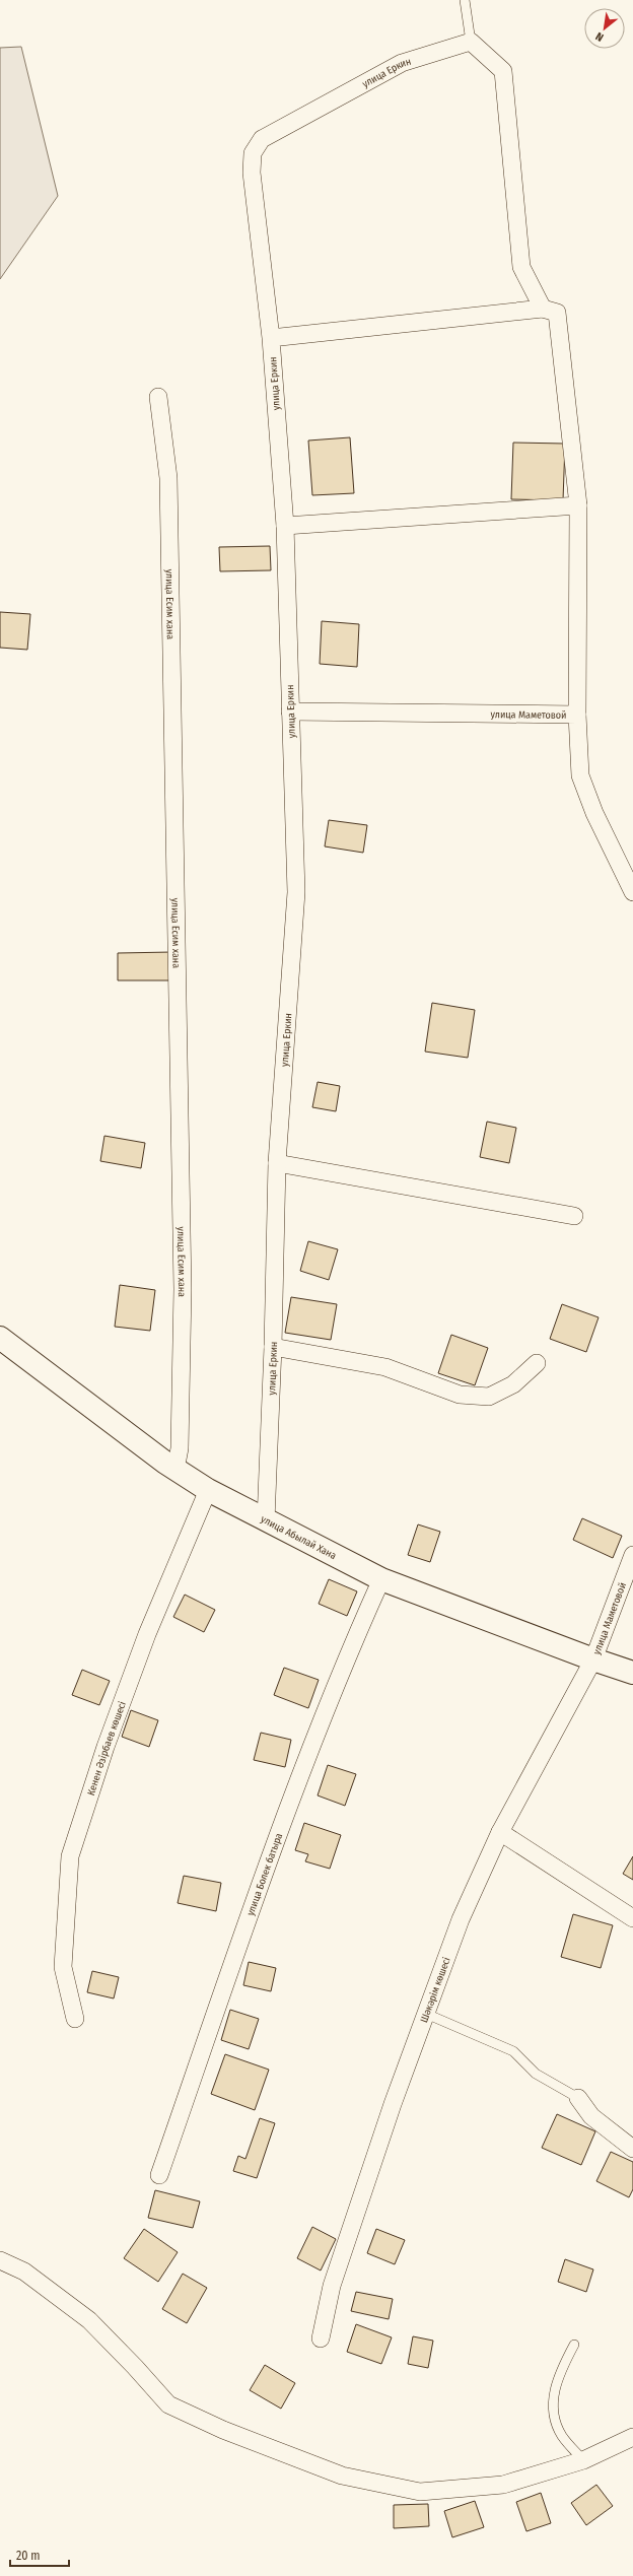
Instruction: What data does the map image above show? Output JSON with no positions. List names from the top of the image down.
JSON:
{
  "streets": {
    "street": [
      "улица Еркин",
      "улица Есим хана",
      "улица Маметовой",
      "улица Абылай Хана",
      "Кенен Әзірбаев көшесі",
      "улица Болек батыра",
      "Шәкәрім көшесі"
    ]
  },
  "crossings": [
    ["улица Еркин", "улица Маметовой"],
    ["улица Еркин", "улица Абылай Хана"],
    ["улица Есим хана", "улица Абылай Хана"],
    ["улица Маметовой", "улица Абылай Хана"],
    ["улица Маметовой", "Шәкәрім көшесі"],
    ["улица Абылай Хана", "Кенен Әзірбаев көшесі"],
    ["улица Абылай Хана", "улица Болек батыра"],
    ["улица Абылай Хана", "Шәкәрім көшесі"]
  ],
  "scale_bar": "20 m",
  "north": "bottom left"
}
